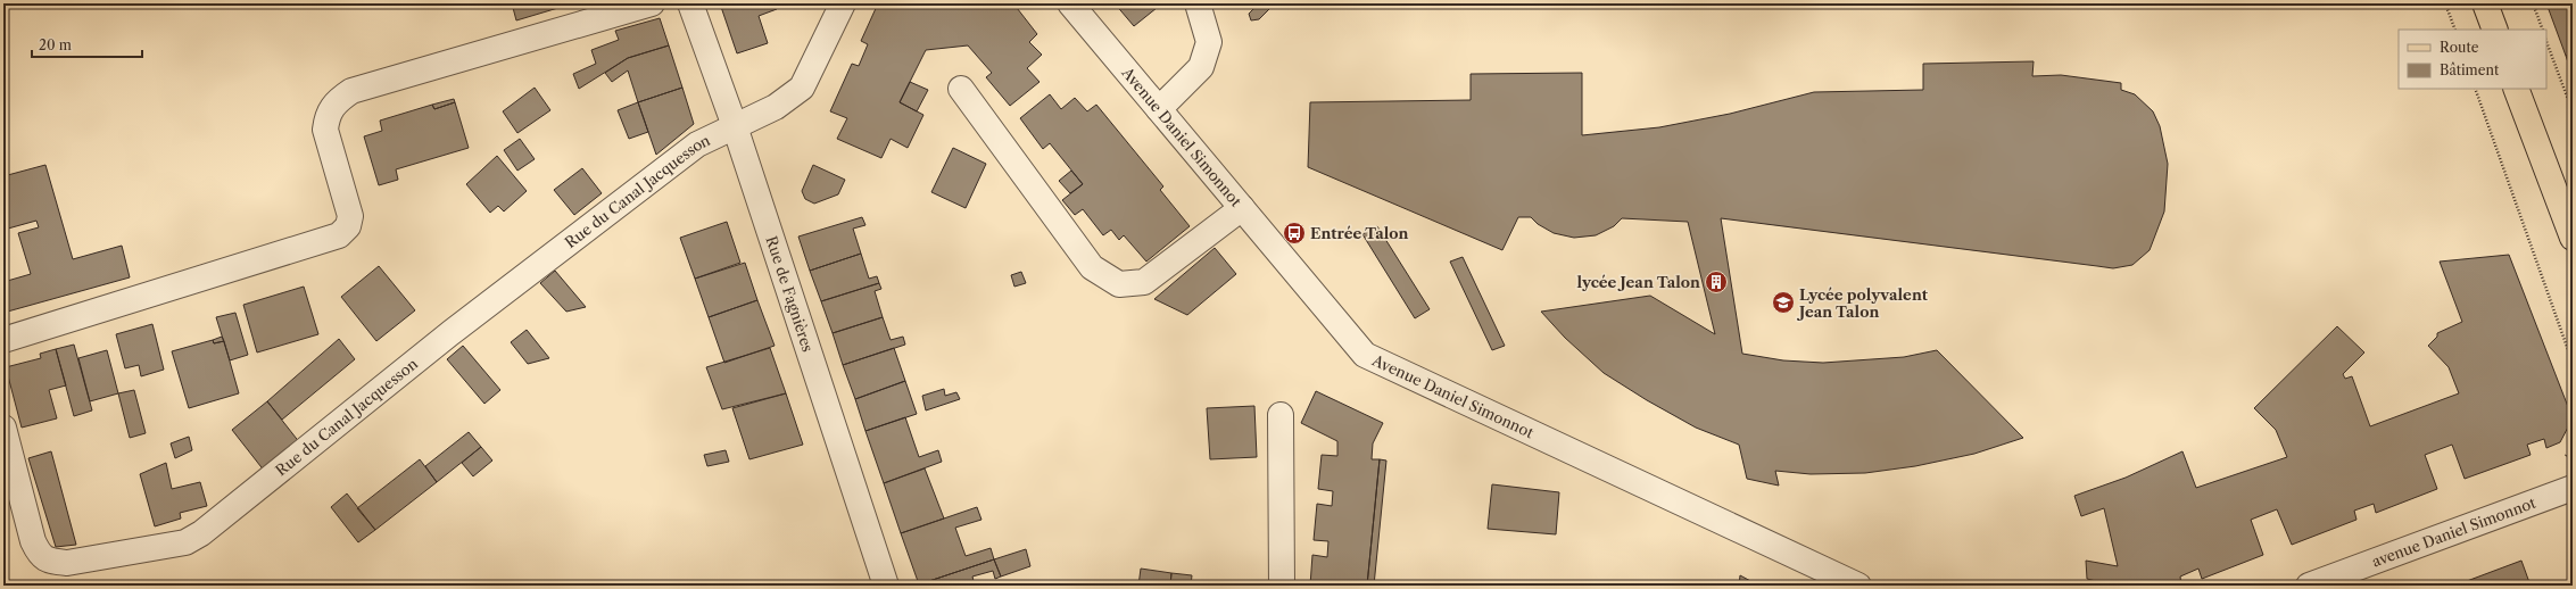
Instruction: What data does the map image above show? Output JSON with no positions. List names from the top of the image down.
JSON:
{
  "streets": {
    "street": [
      "Avenue Daniel Simonnot",
      "Rue du Canal Jacquesson",
      "Rue de Fagnières",
      "avenue Daniel Simonnot"
    ]
  },
  "crossings": [
    ["Rue du Canal Jacquesson", "Rue de Fagnières"]
  ],
  "places": {
    "bus stop": ["Entrée Talon"],
    "building": ["lycée Jean Talon"],
    "school or university": ["Lycée polyvalent Jean Talon"]
  },
  "legend": ["Route", "Bâtiment"],
  "scale_bar": "20 m"
}
